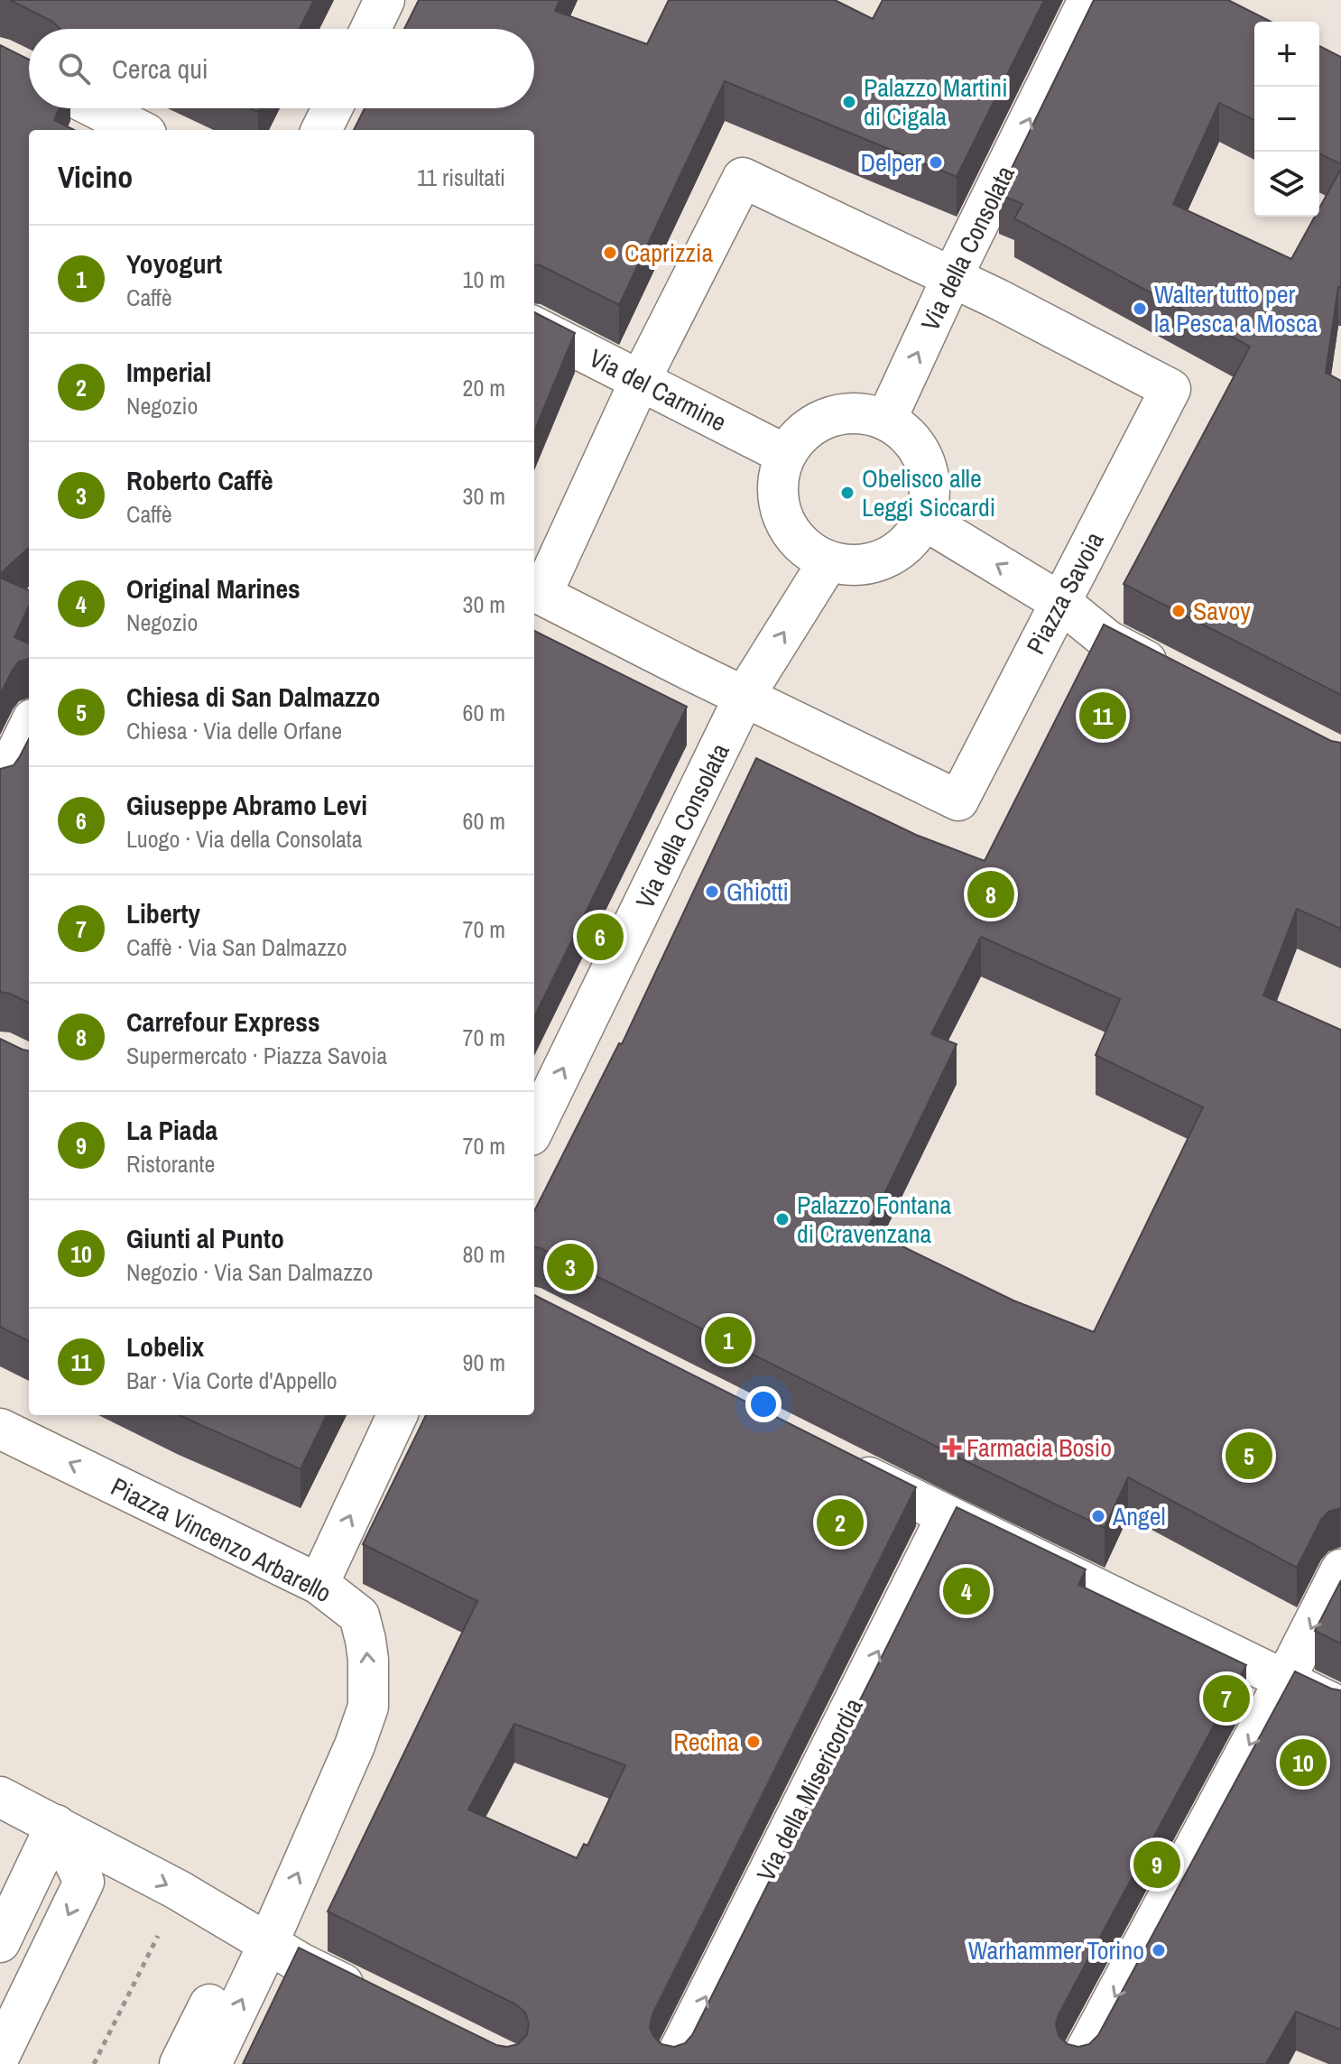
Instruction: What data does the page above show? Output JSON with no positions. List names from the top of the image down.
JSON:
{
  "streets": {
    "street": [
      "Via della Consolata",
      "Via del Carmine",
      "Piazza Savoia",
      "Piazza Vincenzo Arbarello",
      "Via della Misericordia"
    ]
  },
  "crossings": [
    ["Via della Consolata", "Via del Carmine"],
    ["Via della Consolata", "Piazza Savoia"],
    ["Via del Carmine", "Piazza Savoia"]
  ],
  "one_way": ["Via della Consolata", "Via della Misericordia"],
  "places": {
    "other": [
      "Palazzo Martini di Cigala",
      "Delper",
      "Caprizzia",
      "Walter tutto per la Pesca a Mosca",
      "Obelisco alle Leggi Siccardi",
      "Savoy",
      "Ghiotti",
      "Palazzo Fontana di Cravenzana",
      "Angel",
      "Recina",
      "Warhammer Torino"
    ],
    "health": ["Farmacia Bosio"]
  },
  "page": {
    "map_buttons": ["+", "−"],
    "search": "Cerca qui",
    "heading": ["Vicino", "11 risultati"],
    "list": [
      {
        "mark": "1",
        "name": "Yoyogurt",
        "note": "Caffè",
        "value": "10 m"
      },
      {
        "mark": "2",
        "name": "Imperial",
        "note": "Negozio",
        "value": "20 m"
      },
      {
        "mark": "3",
        "name": "Roberto Caffè",
        "note": "Caffè",
        "value": "30 m"
      },
      {
        "mark": "4",
        "name": "Original Marines",
        "note": "Negozio",
        "value": "30 m"
      },
      {
        "mark": "5",
        "name": "Chiesa di San Dalmazzo",
        "note": "Chiesa · Via delle Orfane",
        "value": "60 m"
      },
      {
        "mark": "6",
        "name": "Giuseppe Abramo Levi",
        "note": "Luogo · Via della Consolata",
        "value": "60 m"
      },
      {
        "mark": "7",
        "name": "Liberty",
        "note": "Caffè · Via San Dalmazzo",
        "value": "70 m"
      },
      {
        "mark": "8",
        "name": "Carrefour Express",
        "note": "Supermercato · Piazza Savoia",
        "value": "70 m"
      },
      {
        "mark": "9",
        "name": "La Piada",
        "note": "Ristorante",
        "value": "70 m"
      },
      {
        "mark": "10",
        "name": "Giunti al Punto",
        "note": "Negozio · Via San Dalmazzo",
        "value": "80 m"
      },
      {
        "mark": "11",
        "name": "Lobelix",
        "note": "Bar · Via Corte d'Appello",
        "value": "90 m"
      }
    ],
    "pins": [
      "11",
      "8",
      "6",
      "3",
      "1",
      "5",
      "2",
      "4",
      "7",
      "10",
      "9"
    ]
  }
}
